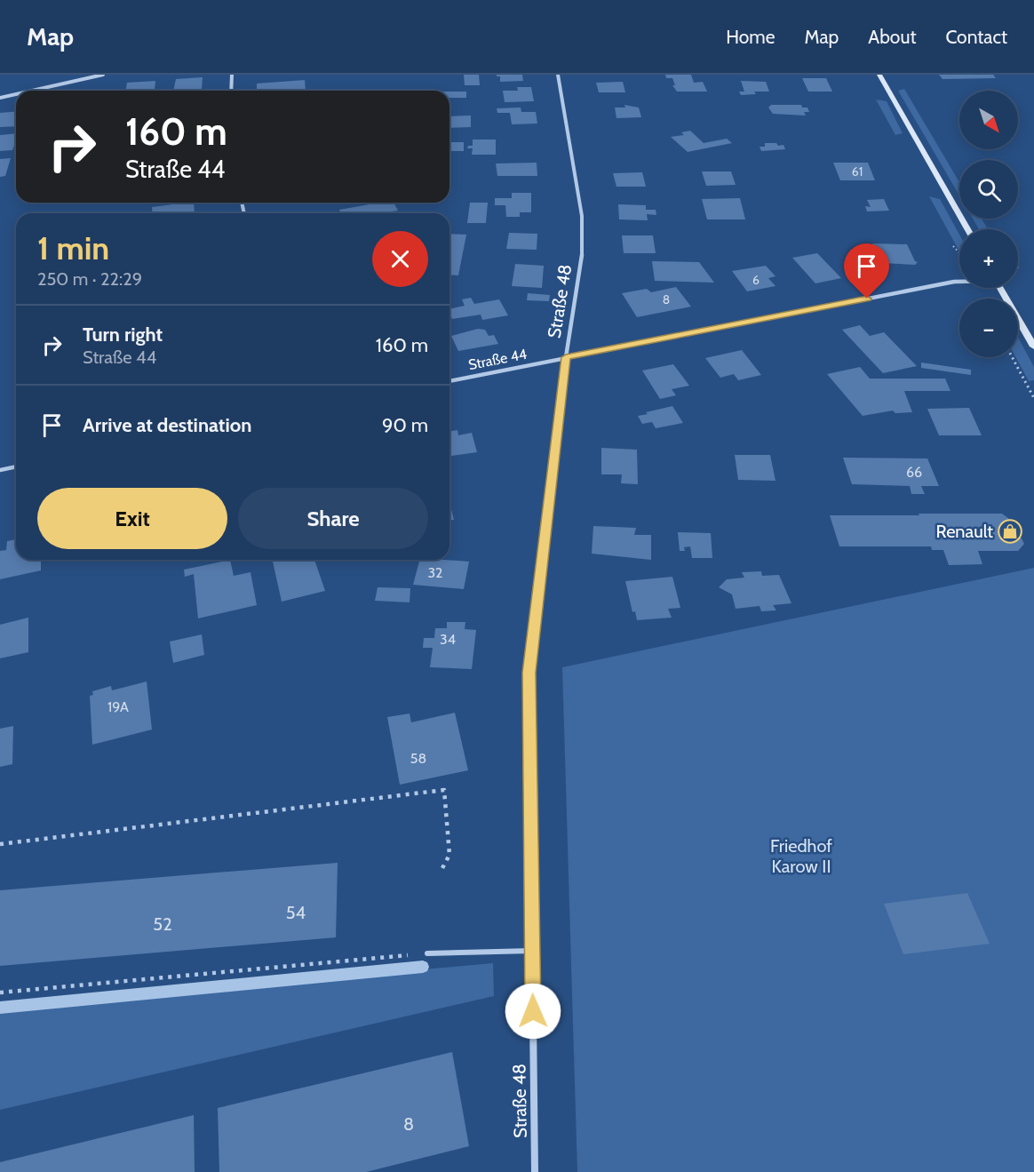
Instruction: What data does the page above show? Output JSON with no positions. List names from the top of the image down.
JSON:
{
  "streets": {
    "street": ["Straße 48", "Straße 44"]
  },
  "crossings": [
    ["Straße 48", "Straße 44"]
  ],
  "parks": ["Friedhof Karow II"],
  "places": {
    "shop": ["Renault"]
  },
  "house_numbers": [
    "61",
    "6",
    "8",
    "66",
    "32",
    "34",
    "19A",
    "58",
    "54",
    "52",
    "8"
  ],
  "north": "bottom right",
  "page": {
    "header": "Map",
    "nav": [
      "Home",
      "Map",
      "About",
      "Contact"
    ],
    "map_buttons": ["+", "−"],
    "turn": ["160 m", "Straße 44"],
    "heading": ["1 min", "250 m · 22:29"],
    "list": [
      {
        "name": "Turn right",
        "note": "Straße 44",
        "value": "160 m"
      },
      {
        "name": "Arrive at destination",
        "value": "90 m"
      }
    ],
    "buttons": ["Exit", "Share"]
  }
}
